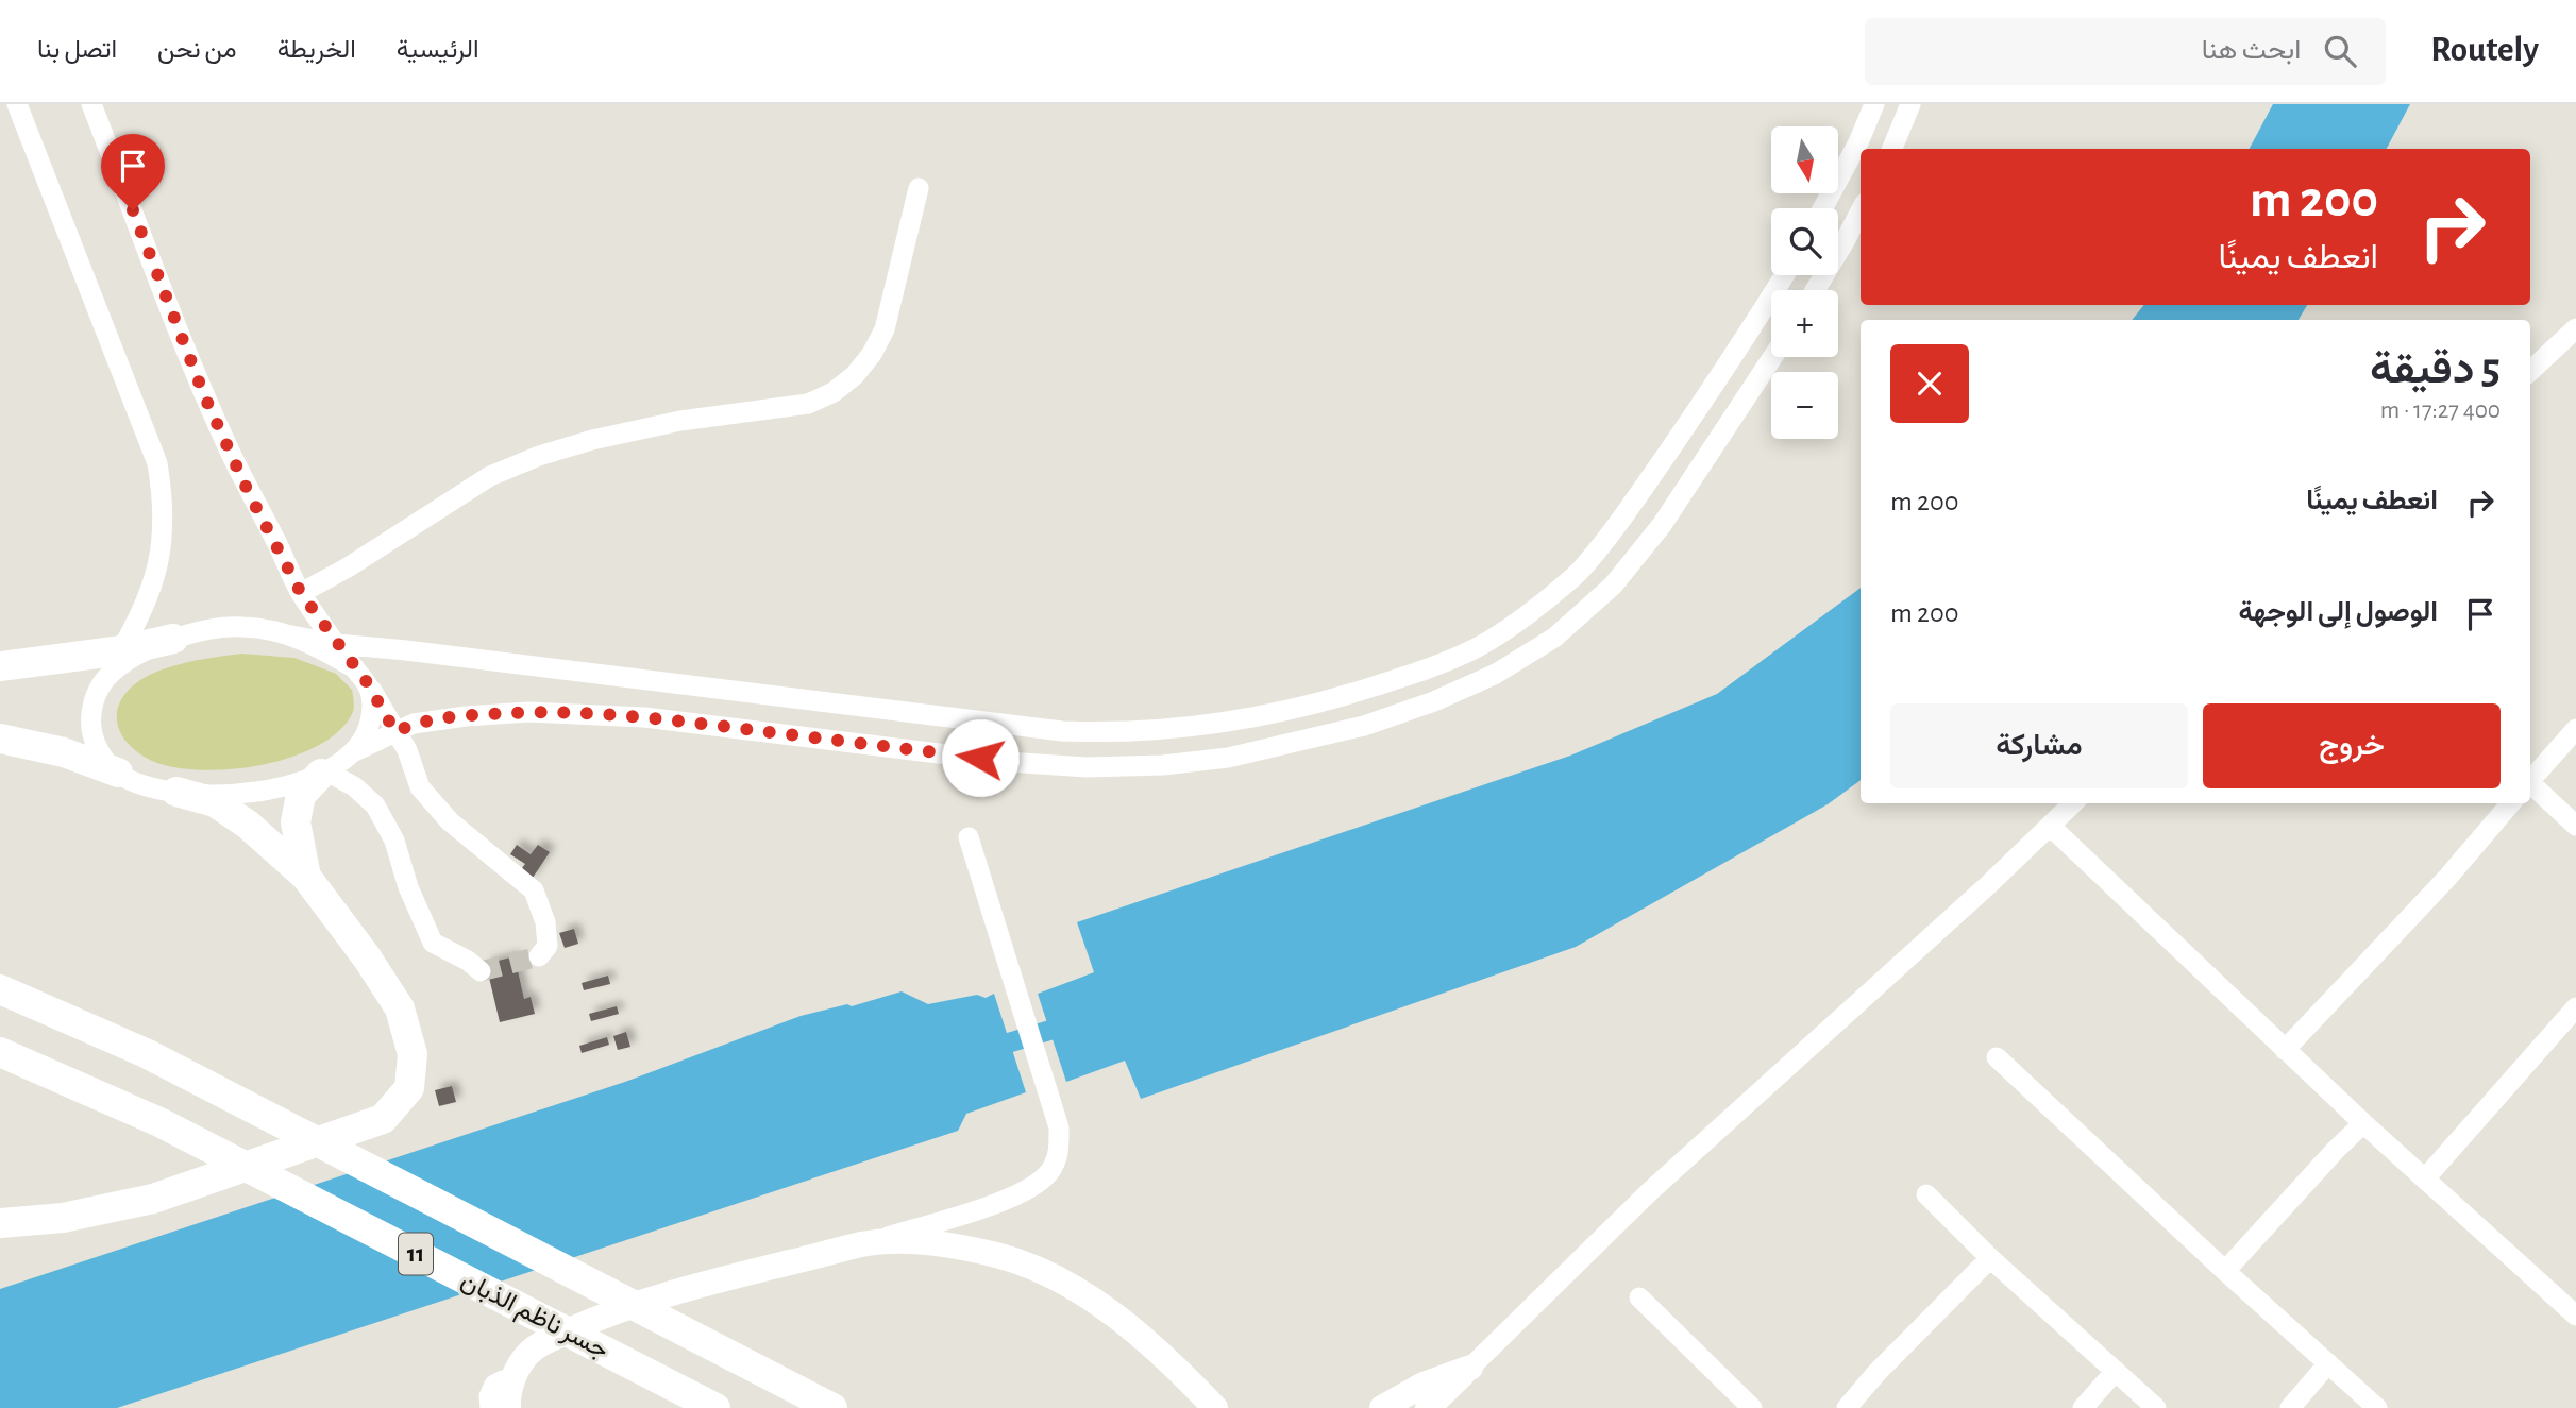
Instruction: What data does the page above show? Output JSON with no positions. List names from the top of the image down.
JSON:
{
  "streets": {
    "highway": ["11", "جسر ناظم الذبان"]
  },
  "crossings": [
    ["11", "جسر ناظم الذبان"]
  ],
  "north": "bottom",
  "page": {
    "header": "Routely",
    "search": "ابحث هنا",
    "nav": [
      "الرئيسية",
      "الخريطة",
      "من نحن",
      "اتصل بنا"
    ],
    "map_buttons": ["+", "−"],
    "turn": ["200 m", "انعطف يمينًا"],
    "heading": ["5 دقيقة", "400 m · 17:27"],
    "list": [
      {
        "name": "انعطف يمينًا",
        "value": "200 m"
      },
      {
        "name": "الوصول إلى الوجهة",
        "value": "200 m"
      }
    ],
    "buttons": ["خروج", "مشاركة"]
  }
}
